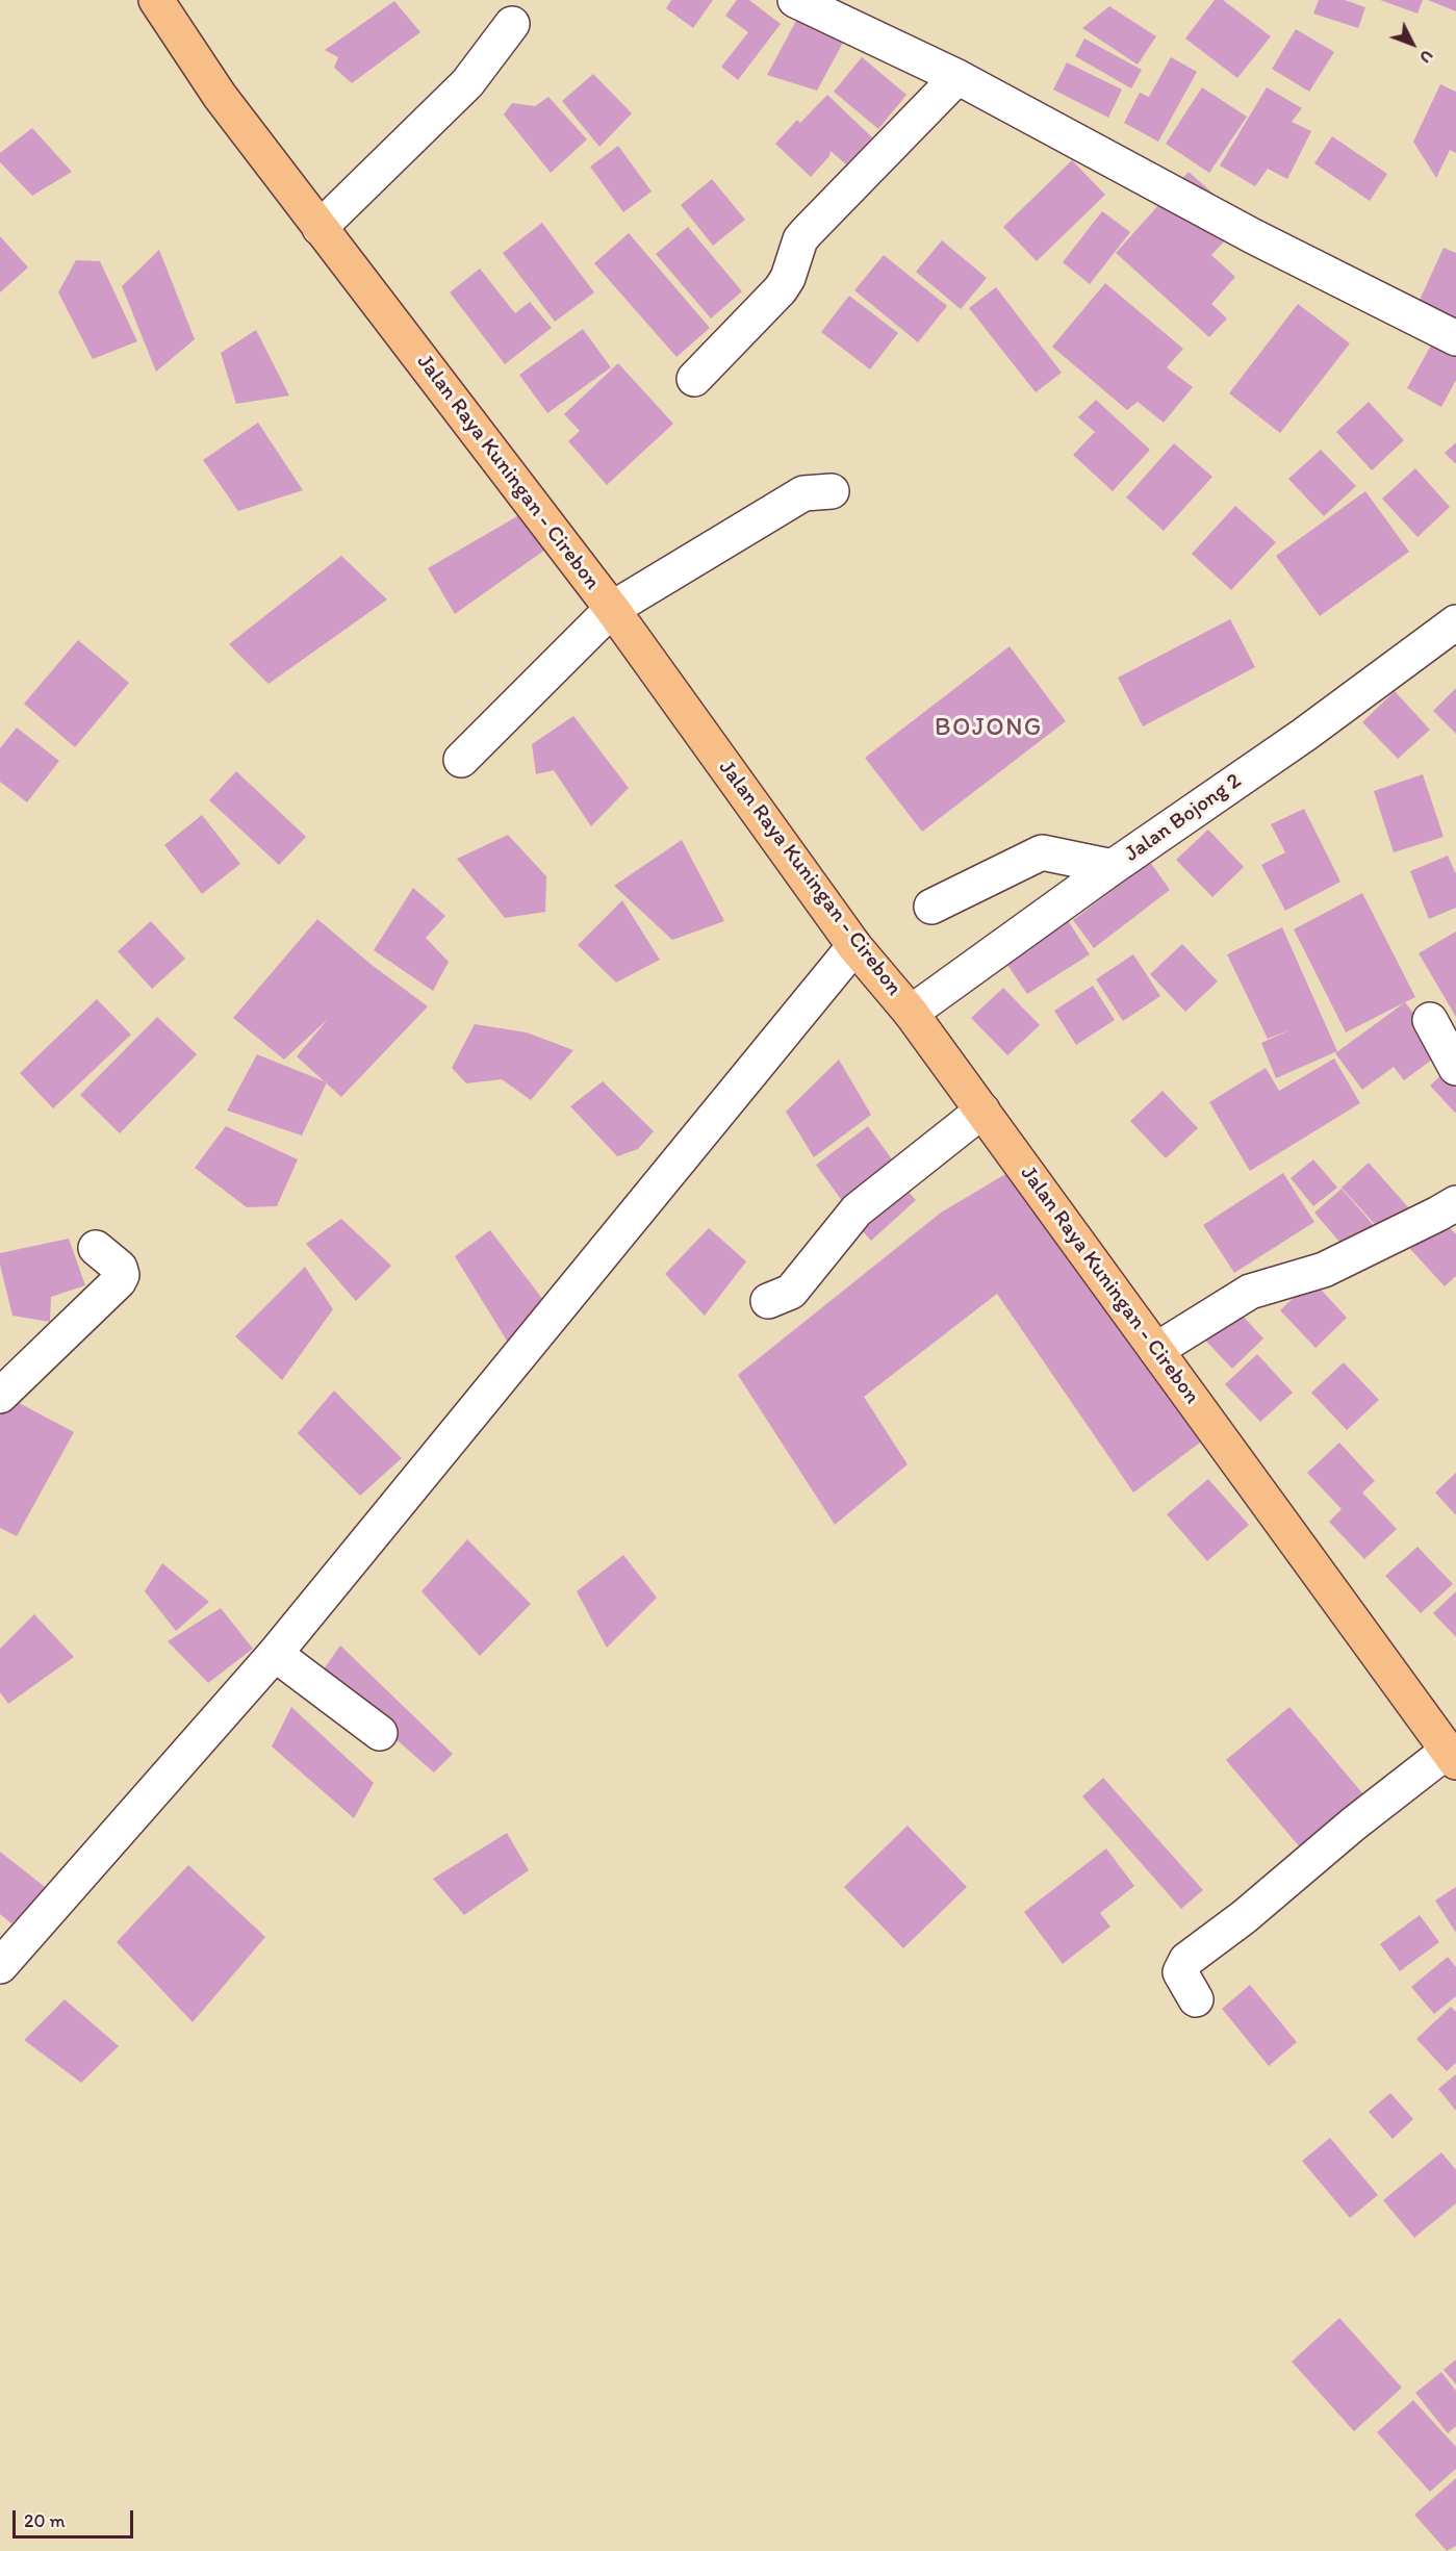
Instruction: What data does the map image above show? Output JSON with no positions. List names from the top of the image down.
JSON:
{
  "streets": {
    "highway": ["Jalan Raya Kuningan - Cirebon"],
    "street": ["Jalan Bojong 2"]
  },
  "crossings": [
    ["Jalan Raya Kuningan - Cirebon", "Jalan Bojong 2"]
  ],
  "districts": ["BOJONG"],
  "scale_bar": "20 m",
  "north": "bottom right"
}
